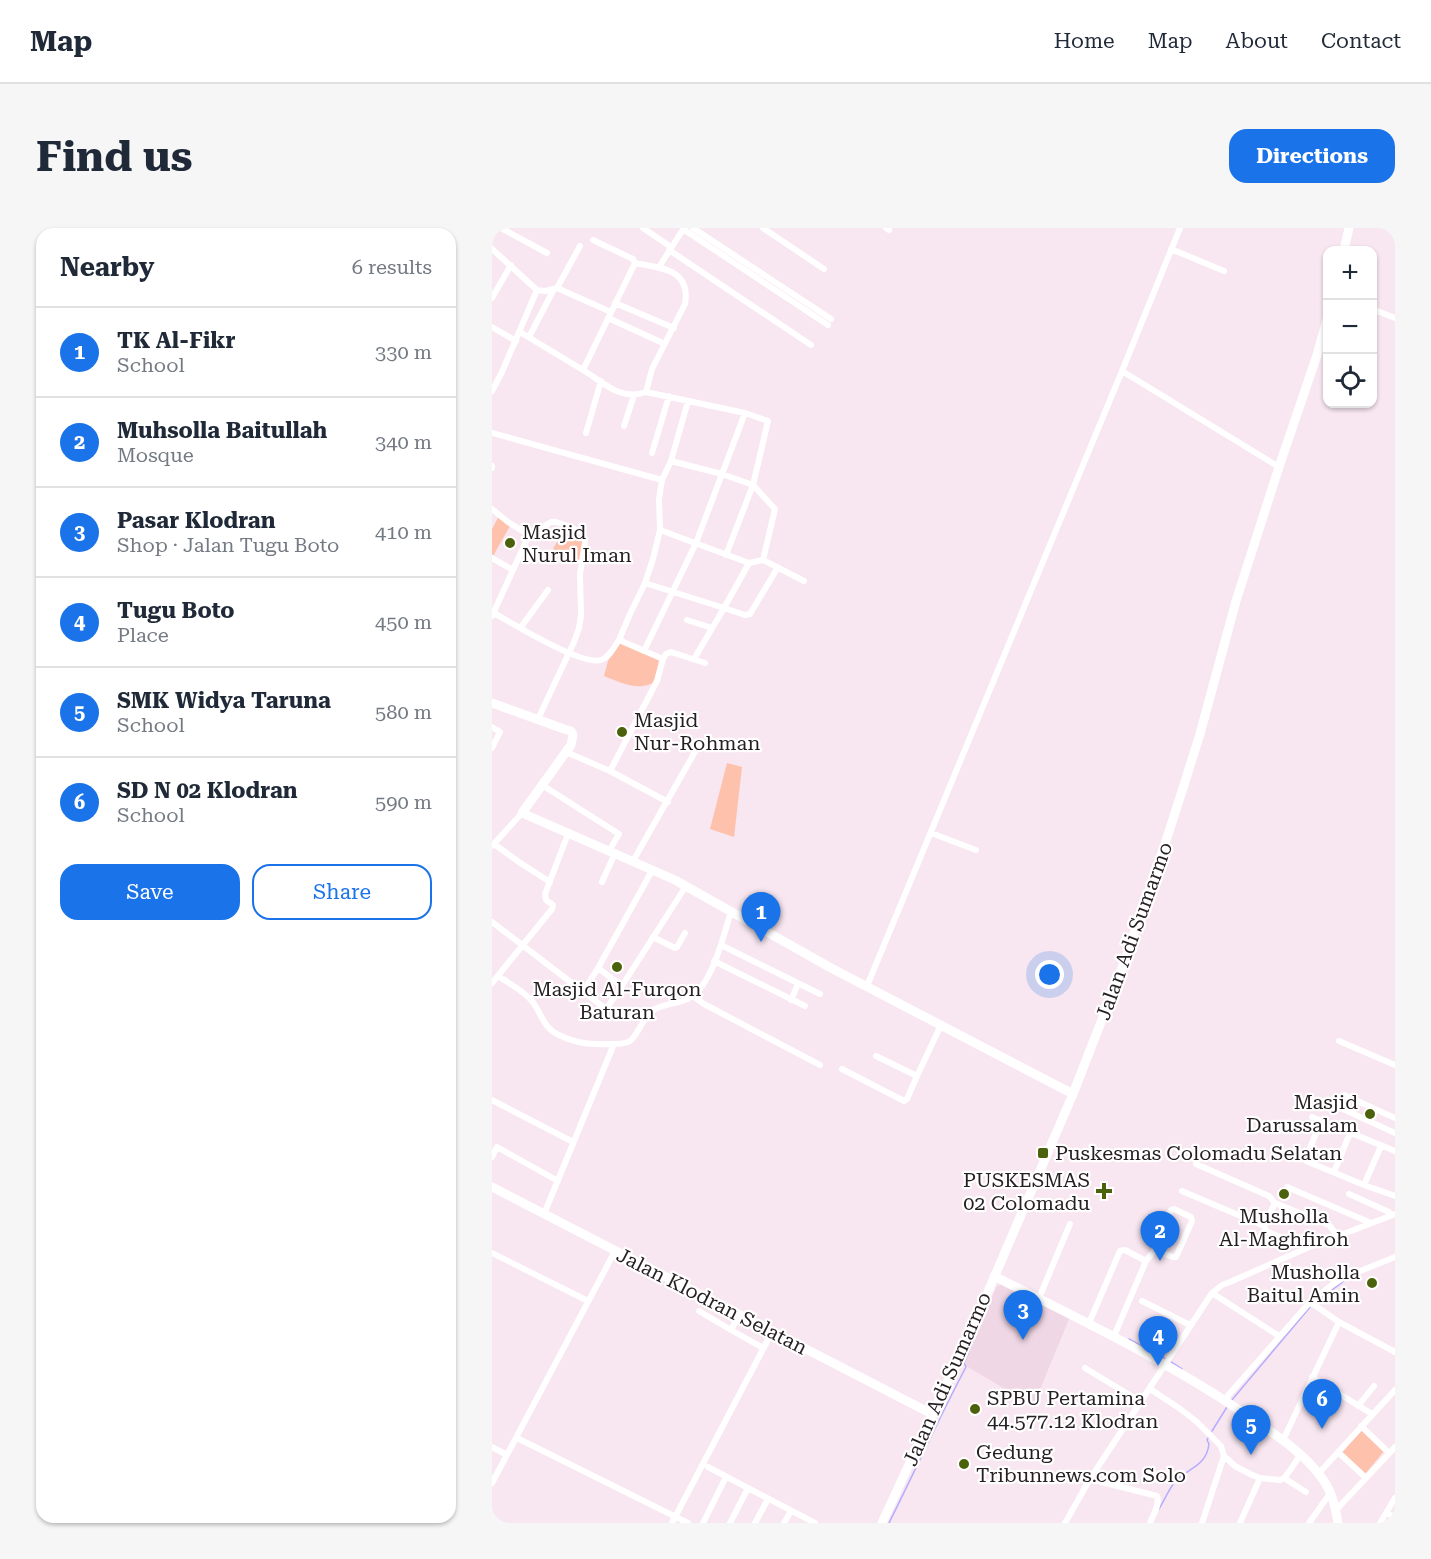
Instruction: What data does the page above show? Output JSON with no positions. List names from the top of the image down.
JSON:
{
  "streets": {
    "main road": ["Jalan Adi Sumarmo", "Jalan Klodran Selatan"]
  },
  "crossings": [
    ["Jalan Adi Sumarmo", "Jalan Klodran Selatan"]
  ],
  "places": {
    "other": [
      "Masjid Nurul Iman",
      "Masjid Nur-Rohman",
      "Masjid Al-Furqon Baturan",
      "Masjid Darussalam",
      "Musholla Al-Maghfiroh",
      "Musholla Baitul Amin",
      "SPBU Pertamina 44.577.12 Klodran",
      "Gedung Tribunnews.com Solo"
    ],
    "transit": ["Puskesmas Colomadu Selatan"],
    "health": ["PUSKESMAS 02 Colomadu"]
  },
  "page": {
    "header": "Map",
    "nav": [
      "Home",
      "Map",
      "About",
      "Contact"
    ],
    "buttons": [
      "Directions",
      ["Save", "Share"]
    ],
    "title": "Find us",
    "heading": ["Nearby", "6 results"],
    "map_buttons": ["+", "−"],
    "list": [
      {
        "mark": "1",
        "name": "TK Al-Fikr",
        "note": "School",
        "value": "330 m"
      },
      {
        "mark": "2",
        "name": "Muhsolla Baitullah",
        "note": "Mosque",
        "value": "340 m"
      },
      {
        "mark": "3",
        "name": "Pasar Klodran",
        "note": "Shop · Jalan Tugu Boto",
        "value": "410 m"
      },
      {
        "mark": "4",
        "name": "Tugu Boto",
        "note": "Place",
        "value": "450 m"
      },
      {
        "mark": "5",
        "name": "SMK Widya Taruna",
        "note": "School",
        "value": "580 m"
      },
      {
        "mark": "6",
        "name": "SD N 02 Klodran",
        "note": "School",
        "value": "590 m"
      }
    ],
    "pins": [
      "1",
      "2",
      "3",
      "4",
      "6",
      "5"
    ]
  }
}
